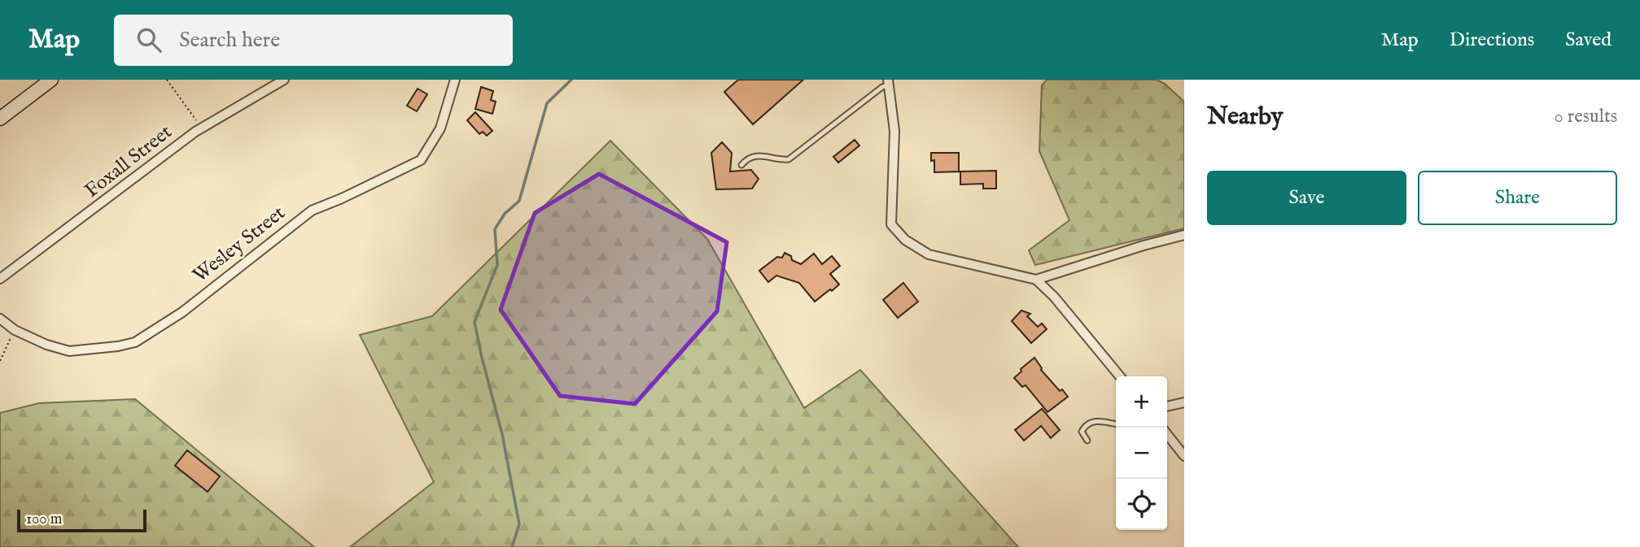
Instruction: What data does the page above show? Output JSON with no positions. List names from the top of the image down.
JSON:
{
  "streets": {
    "street": ["Foxall Street", "Wesley Street"]
  },
  "scale_bar": "100 m",
  "page": {
    "header": "Map",
    "search": "Search here",
    "nav": ["Map", "Directions", "Saved"],
    "heading": ["Nearby", "0 results"],
    "buttons": ["Save", "Share"],
    "map_buttons": ["+", "−"],
    "scale": "100 m"
  }
}
